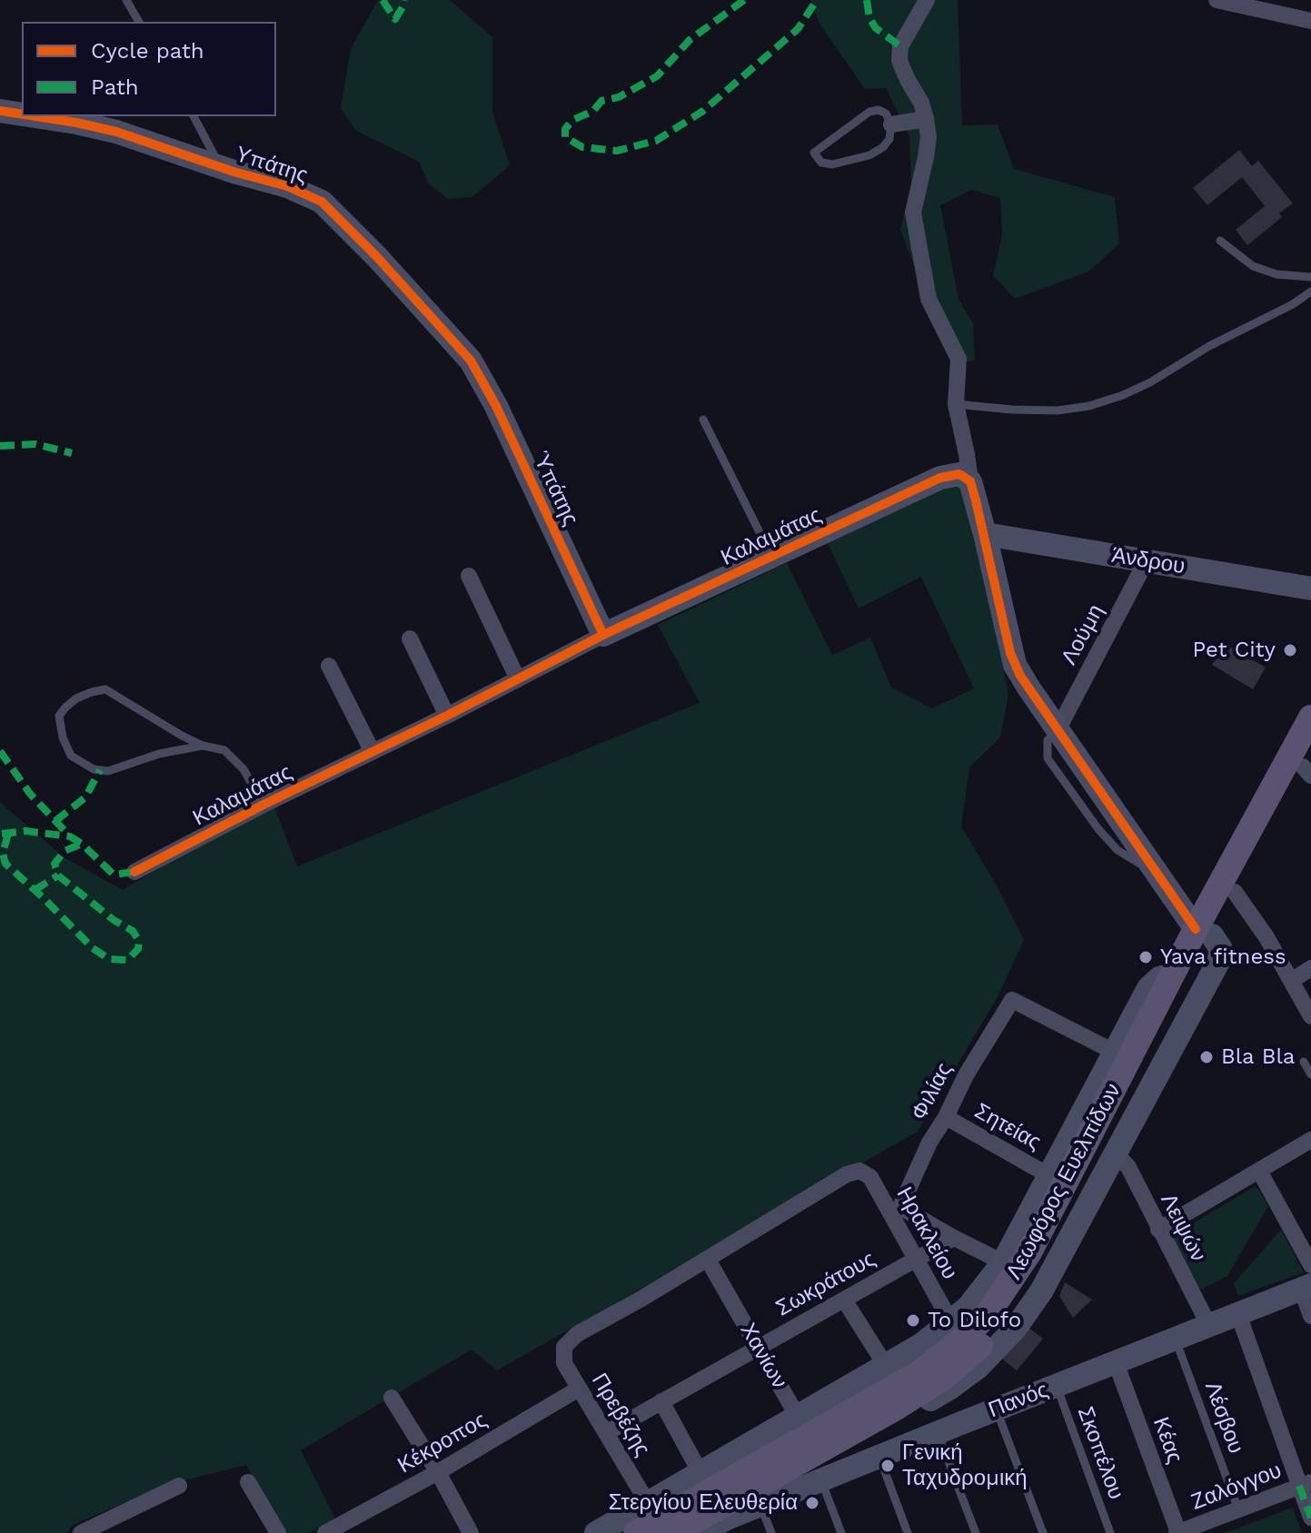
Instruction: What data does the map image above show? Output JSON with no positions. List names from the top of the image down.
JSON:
{
  "streets": {
    "main road": ["Λεωφόρος Ευελπίδων"],
    "street": [
      "Υπάτης",
      "Ύπάτης",
      "Καλαμάτας",
      "Άνδρου",
      "Λούμη",
      "Φιλίας",
      "Σητείας",
      "Λειψών",
      "Ηρακλείου",
      "Σωκράτους",
      "Χανίων",
      "Πανός",
      "Πρεβέζης",
      "Κέας",
      "Κέκροπος",
      "Ζαλόγγου"
    ],
    "lane": ["Λέσβου", "Σκοπέλου"]
  },
  "crossings": [
    ["Υπάτης", "Ύπάτης"],
    ["Ύπάτης", "Καλαμάτας"],
    ["Άνδρου", "Λούμη"],
    ["Φιλίας", "Σητείας"],
    ["Φιλίας", "Ηρακλείου"],
    ["Λεωφόρος Ευελπίδων", "Χανίων"],
    ["Λεωφόρος Ευελπίδων", "Πανός"],
    ["Λειψών", "Πανός"],
    ["Ηρακλείου", "Σωκράτους"],
    ["Ηρακλείου", "Χανίων"],
    ["Ηρακλείου", "Πρεβέζης"],
    ["Σωκράτους", "Χανίων"],
    ["Σωκράτους", "Πρεβέζης"],
    ["Χανίων", "Πανός"],
    ["Χανίων", "Πρεβέζης"],
    ["Πανός", "Λέσβου"],
    ["Πανός", "Κέας"],
    ["Πανός", "Σκοπέλου"],
    ["Πρεβέζης", "Κέκροπος"],
    ["Λέσβου", "Ζαλόγγου"],
    ["Κέας", "Ζαλόγγου"]
  ],
  "places": [
    "Pet City",
    "Yava fitness",
    "Bla Bla",
    "To Dilofo",
    "Γενική Ταχυδρομική",
    "Στεργίου Ελευθερία"
  ],
  "legend": ["Cycle path", "Path"]
}
